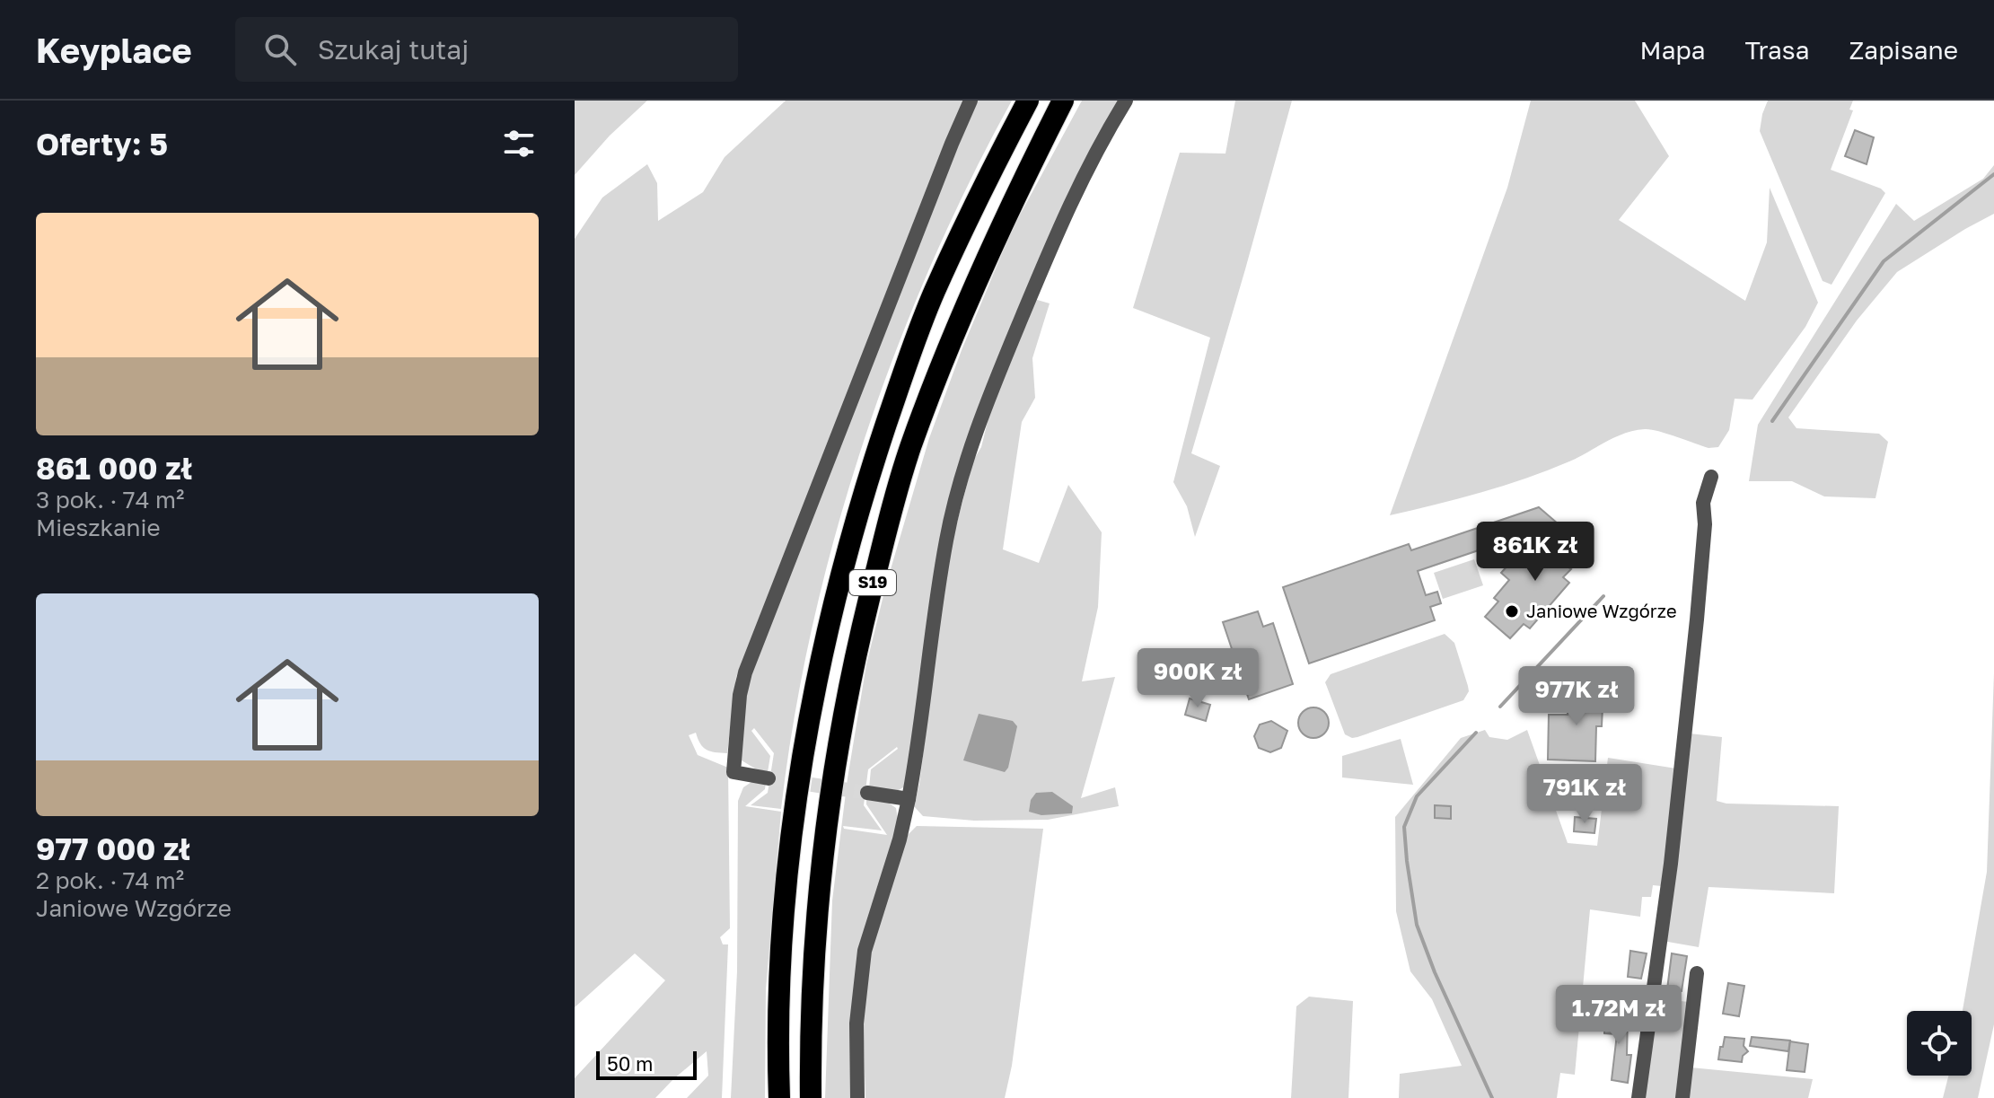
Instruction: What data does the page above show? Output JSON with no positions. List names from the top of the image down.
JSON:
{
  "streets": {
    "highway": ["S19"]
  },
  "places": ["Janiowe Wzgórze"],
  "scale_bar": "50 m",
  "page": {
    "header": "Keyplace",
    "search": "Szukaj tutaj",
    "nav": ["Mapa", "Trasa", "Zapisane"],
    "heading": "Oferty: 5",
    "list": [
      {
        "name": "861 000 zł",
        "note": "3 pok. · 74 m² · Mieszkanie"
      },
      {
        "name": "977 000 zł",
        "note": "2 pok. · 74 m² · Janiowe Wzgórze"
      }
    ],
    "price": [
      "861K zł",
      "900K zł",
      "977K zł",
      "791K zł",
      "1.72M zł"
    ],
    "scale": "50 m"
  }
}
